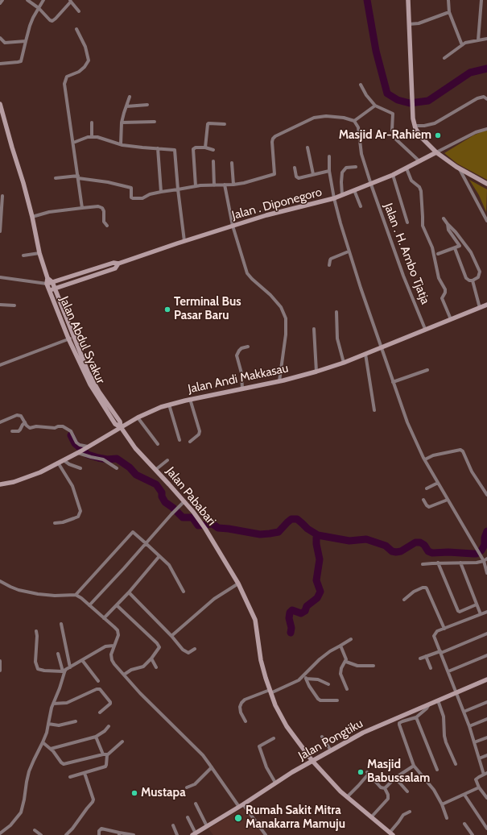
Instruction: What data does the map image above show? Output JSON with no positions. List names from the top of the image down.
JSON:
{
  "streets": {
    "street": [
      "Jalan . Diponegoro",
      "Jalan . H. Ambo Tjatja",
      "Jalan Abdul Syakur",
      "Jalan Andi Makkasau",
      "Jalan Pababari",
      "Jalan Pongtiku"
    ]
  },
  "crossings": [
    ["Jalan . Diponegoro", "Jalan . H. Ambo Tjatja"],
    ["Jalan . H. Ambo Tjatja", "Jalan Andi Makkasau"],
    ["Jalan Abdul Syakur", "Jalan Andi Makkasau"],
    ["Jalan Abdul Syakur", "Jalan Pababari"],
    ["Jalan Andi Makkasau", "Jalan Pababari"],
    ["Jalan Pababari", "Jalan Pongtiku"]
  ],
  "places": [
    "Masjid Ar-Rahiem",
    "Terminal Bus Pasar Baru",
    "Masjid Babussalam",
    "Mustapa",
    "Rumah Sakit Mitra Manakarra Mamuju"
  ]
}
